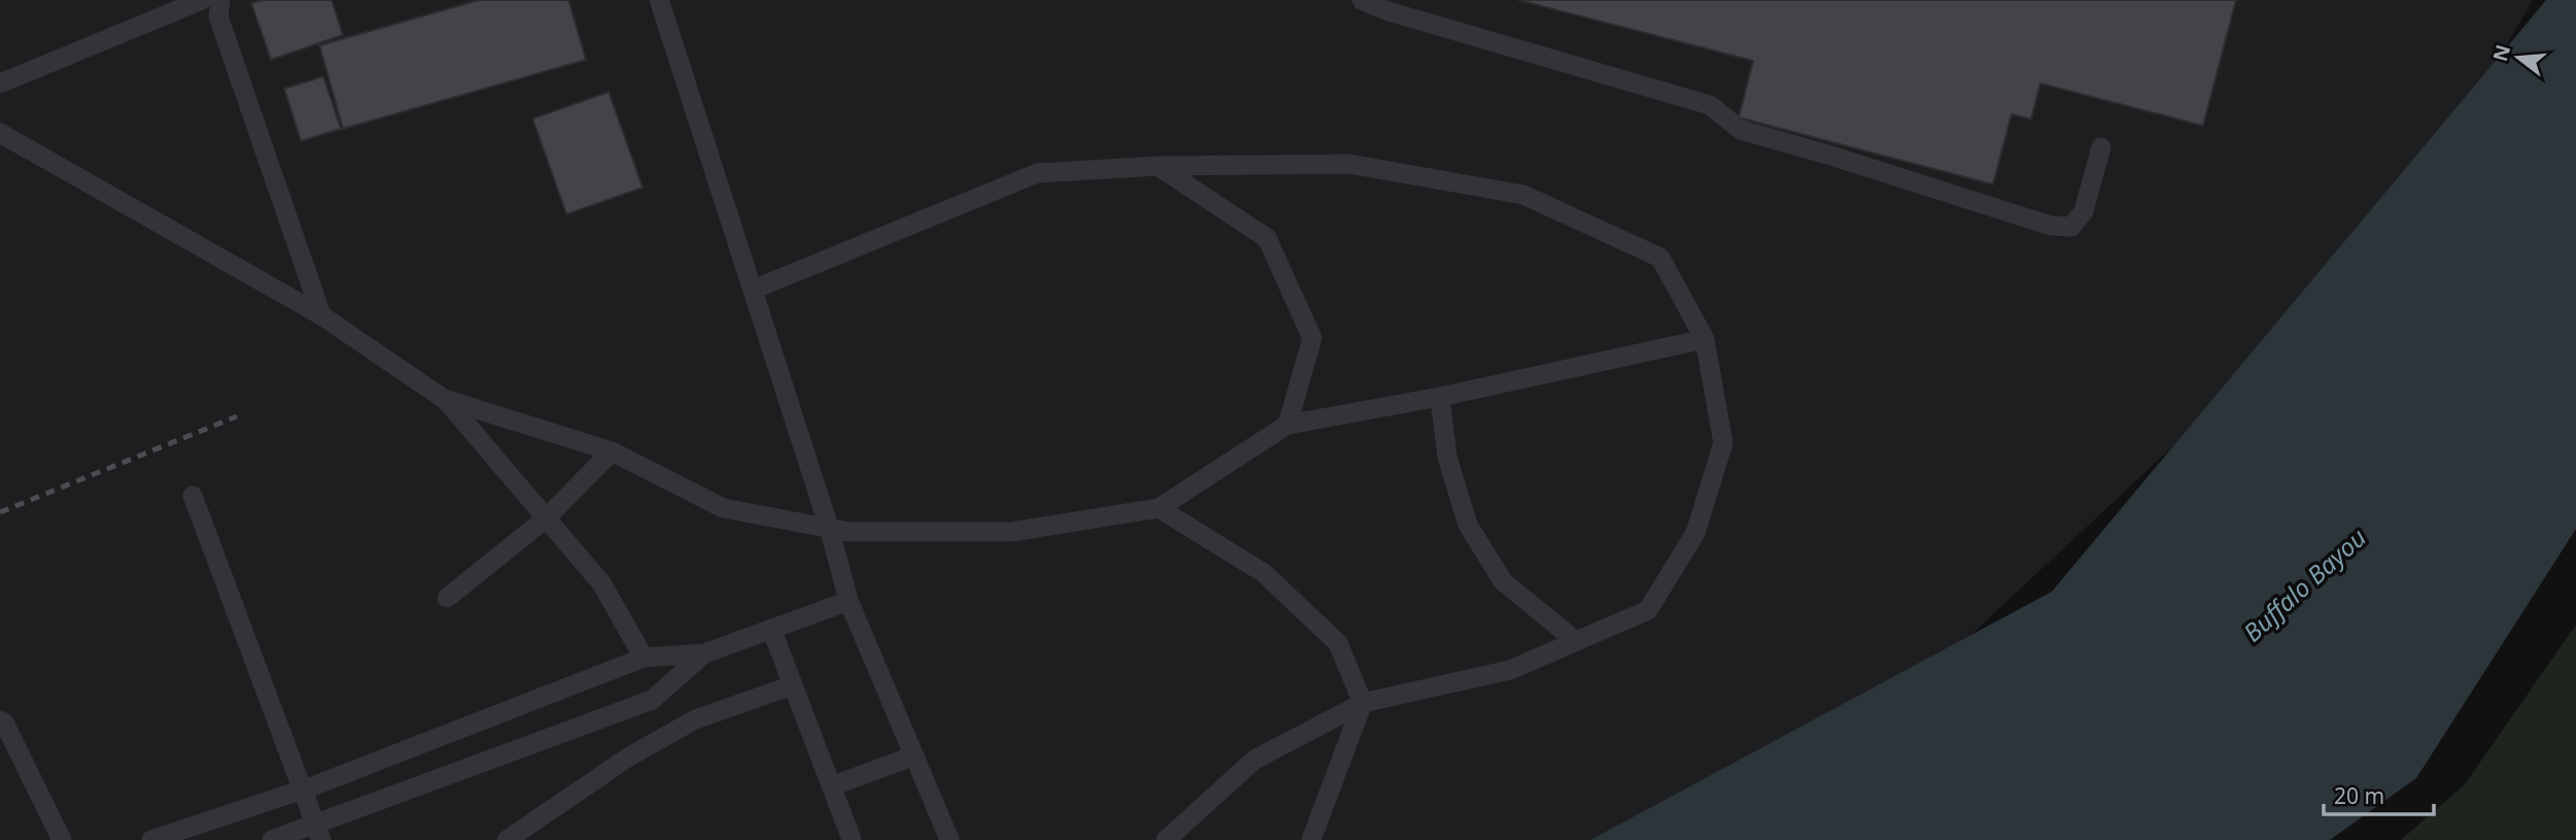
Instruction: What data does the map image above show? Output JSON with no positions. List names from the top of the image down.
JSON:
{
  "water": ["Buffalo Bayou"],
  "scale_bar": "20 m",
  "north": "left"
}
